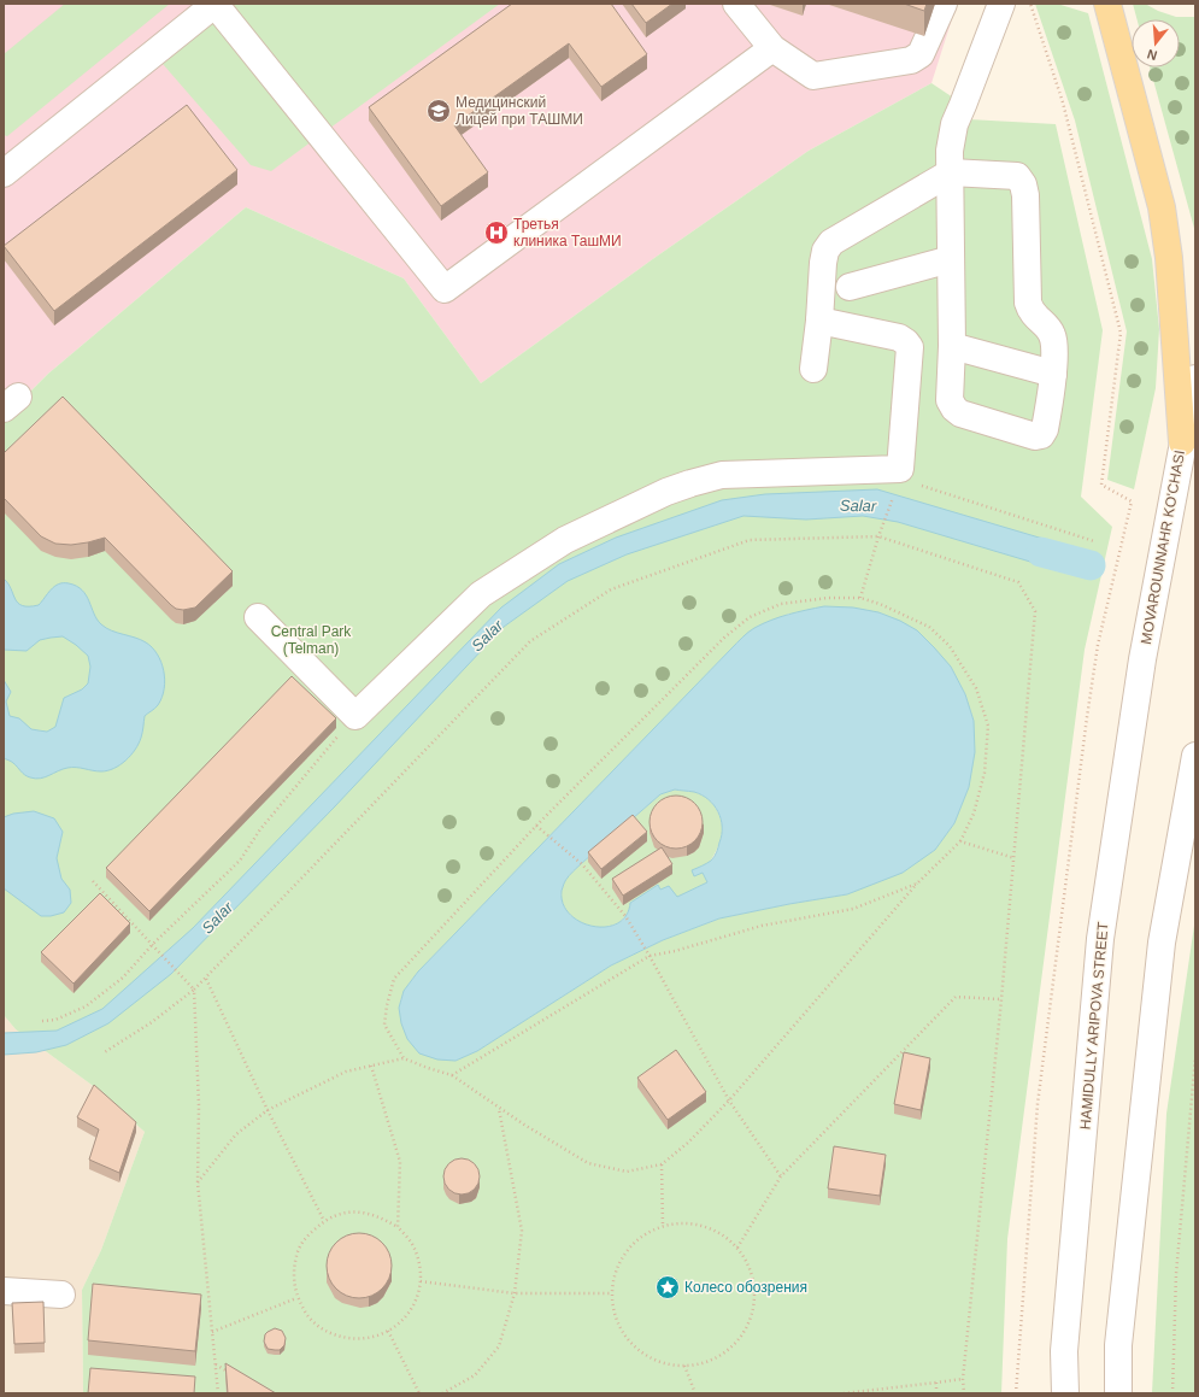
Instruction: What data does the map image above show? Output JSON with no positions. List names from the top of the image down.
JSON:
{
  "streets": {
    "street": ["MOVAROUNNAHR KO'CHASI", "HAMIDULLY ARIPOVA STREET"]
  },
  "crossings": [
    ["MOVAROUNNAHR KO'CHASI", "HAMIDULLY ARIPOVA STREET"]
  ],
  "water": ["Salar"],
  "parks": ["Central Park (Telman)"],
  "places": {
    "school or university": ["Медицинский Лицей при ТАШМИ"],
    "hospital": ["Третья клиника ТашМИ"],
    "place": ["Колесо обозрения"]
  },
  "north": "bottom"
}
